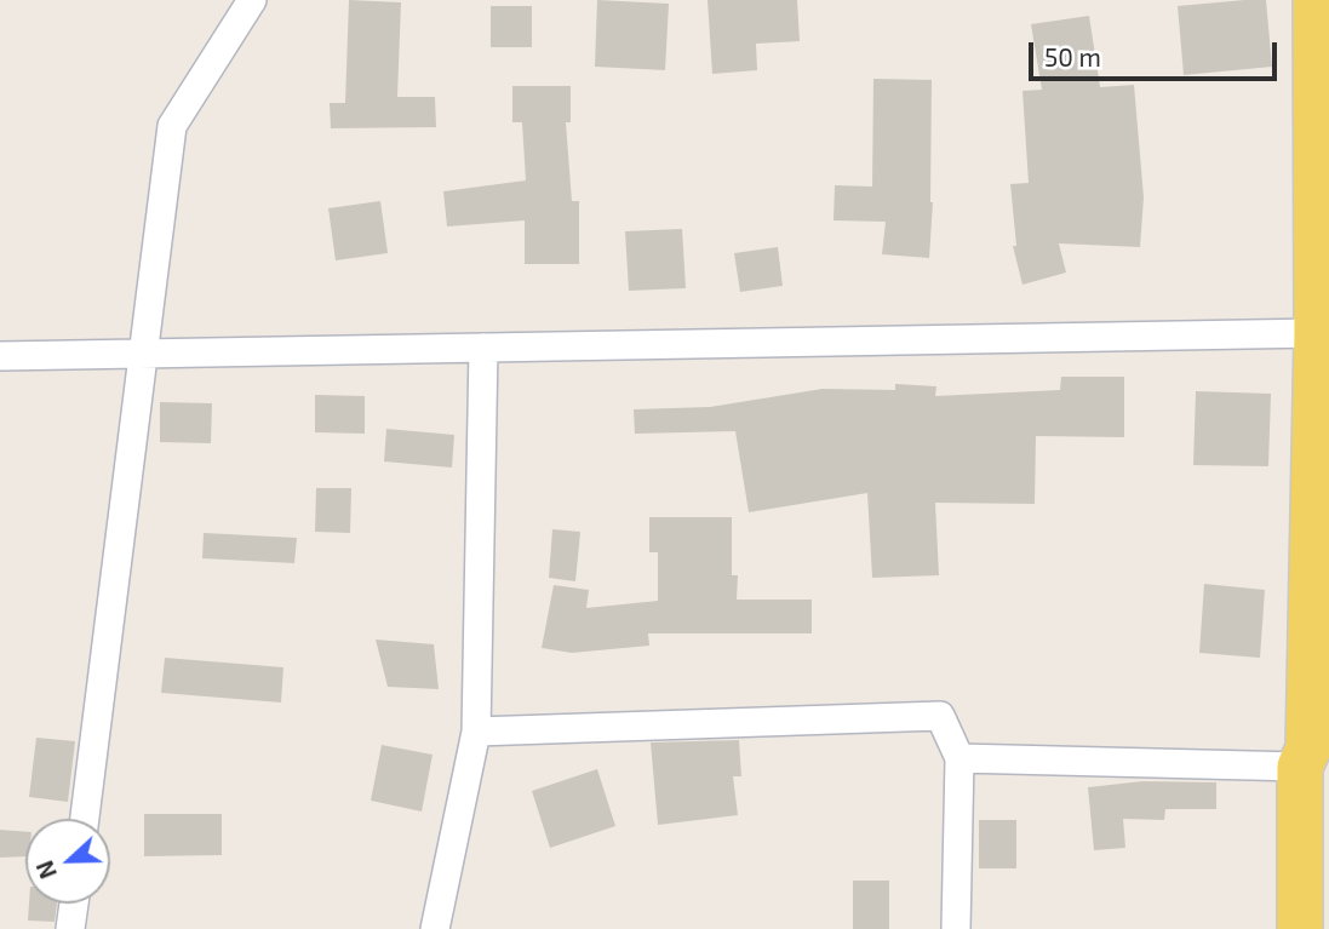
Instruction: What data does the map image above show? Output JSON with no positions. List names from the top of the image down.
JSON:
{
  "scale_bar": "50 m",
  "north": "left"
}
